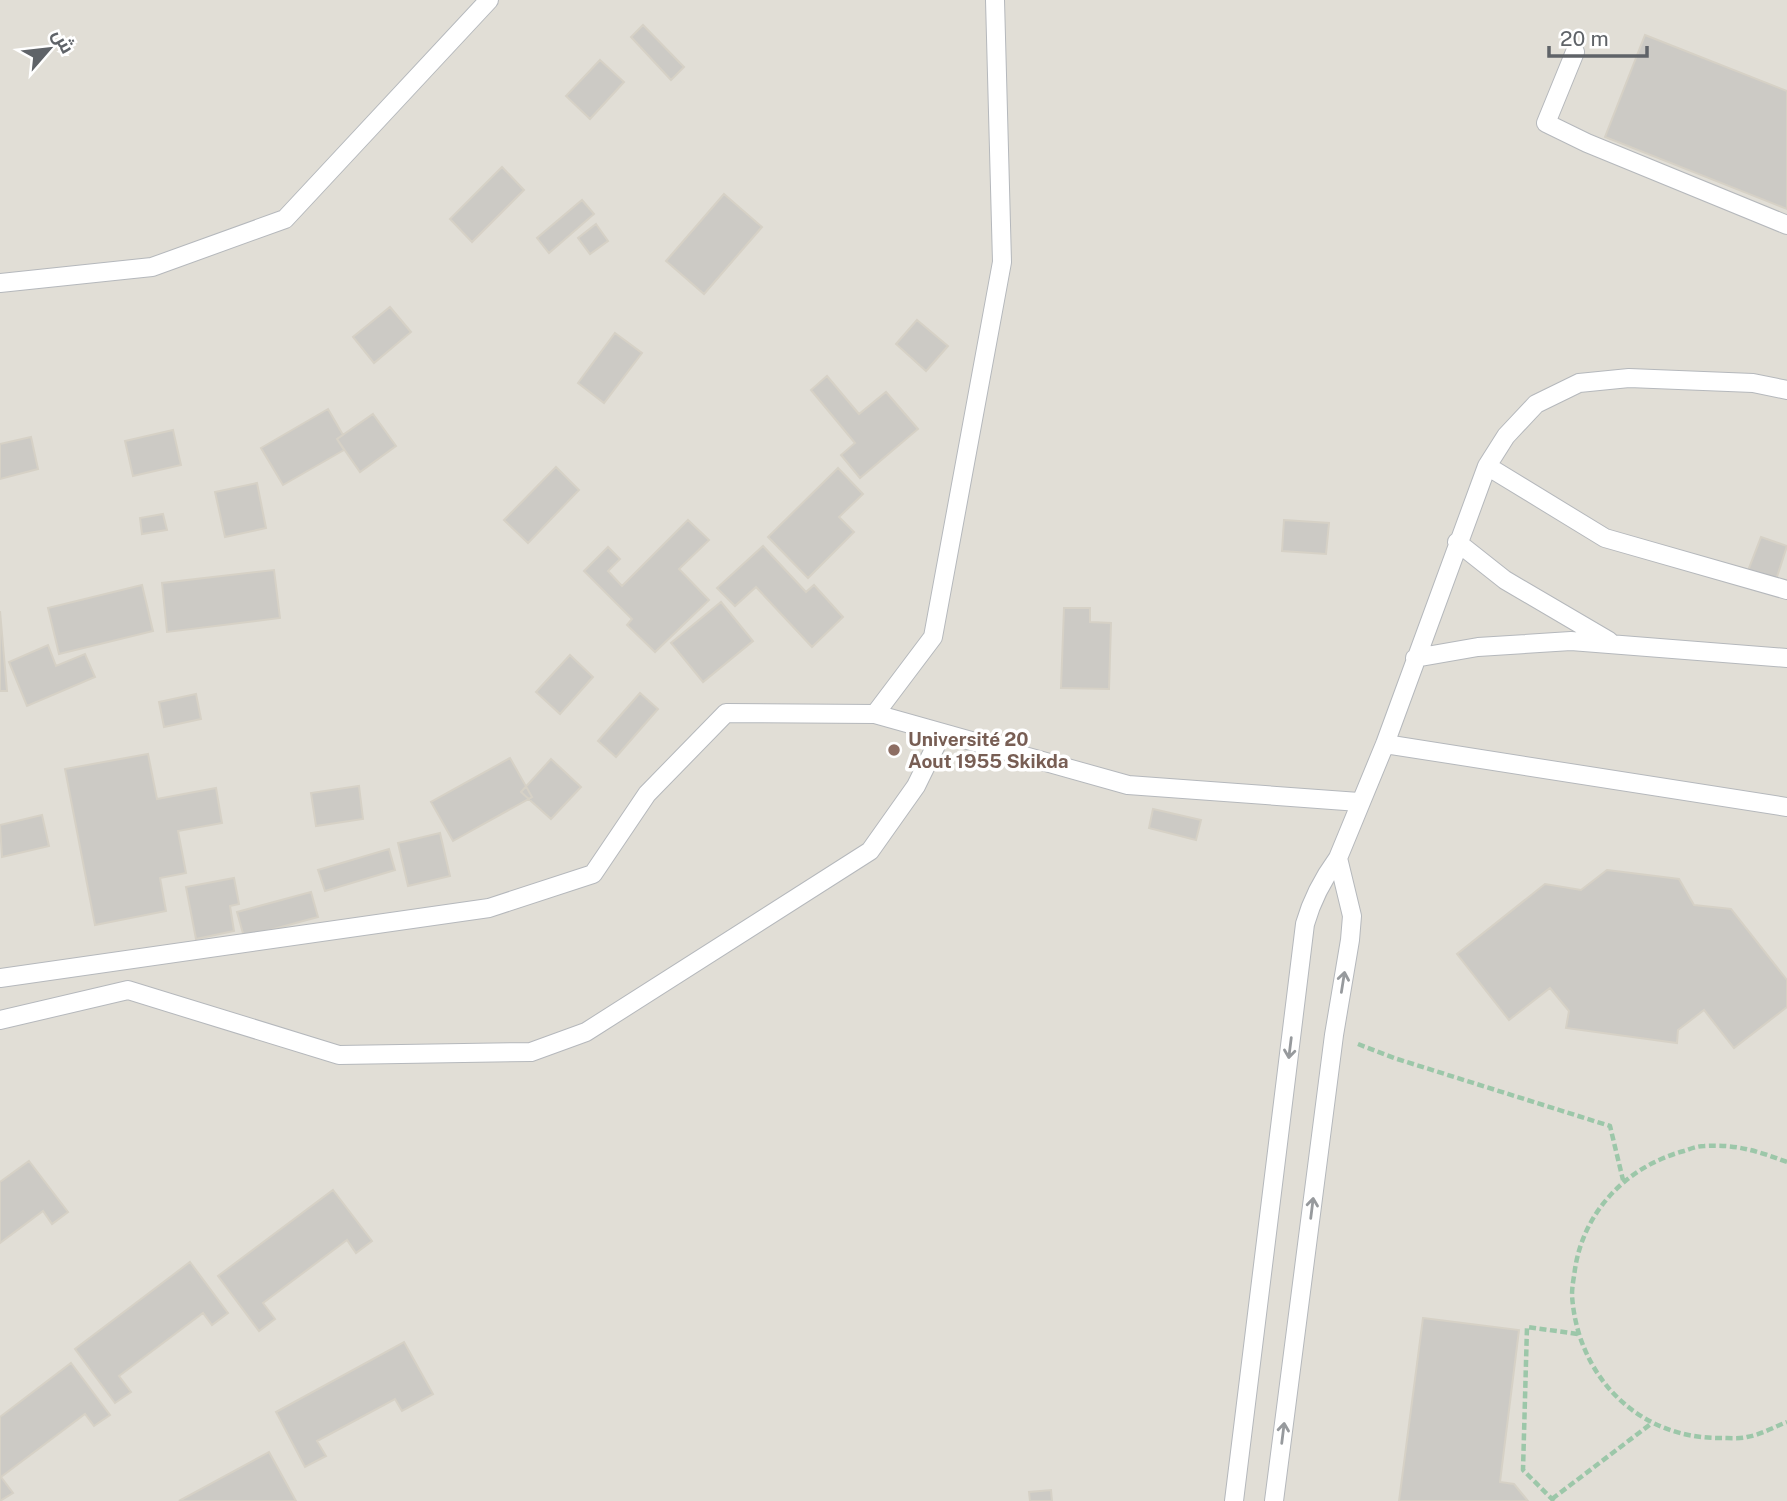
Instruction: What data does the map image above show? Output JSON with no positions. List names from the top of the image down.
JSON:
{
  "places": ["Université 20 Aout 1955 Skikda"],
  "scale_bar": "20 m",
  "north": "top right"
}
